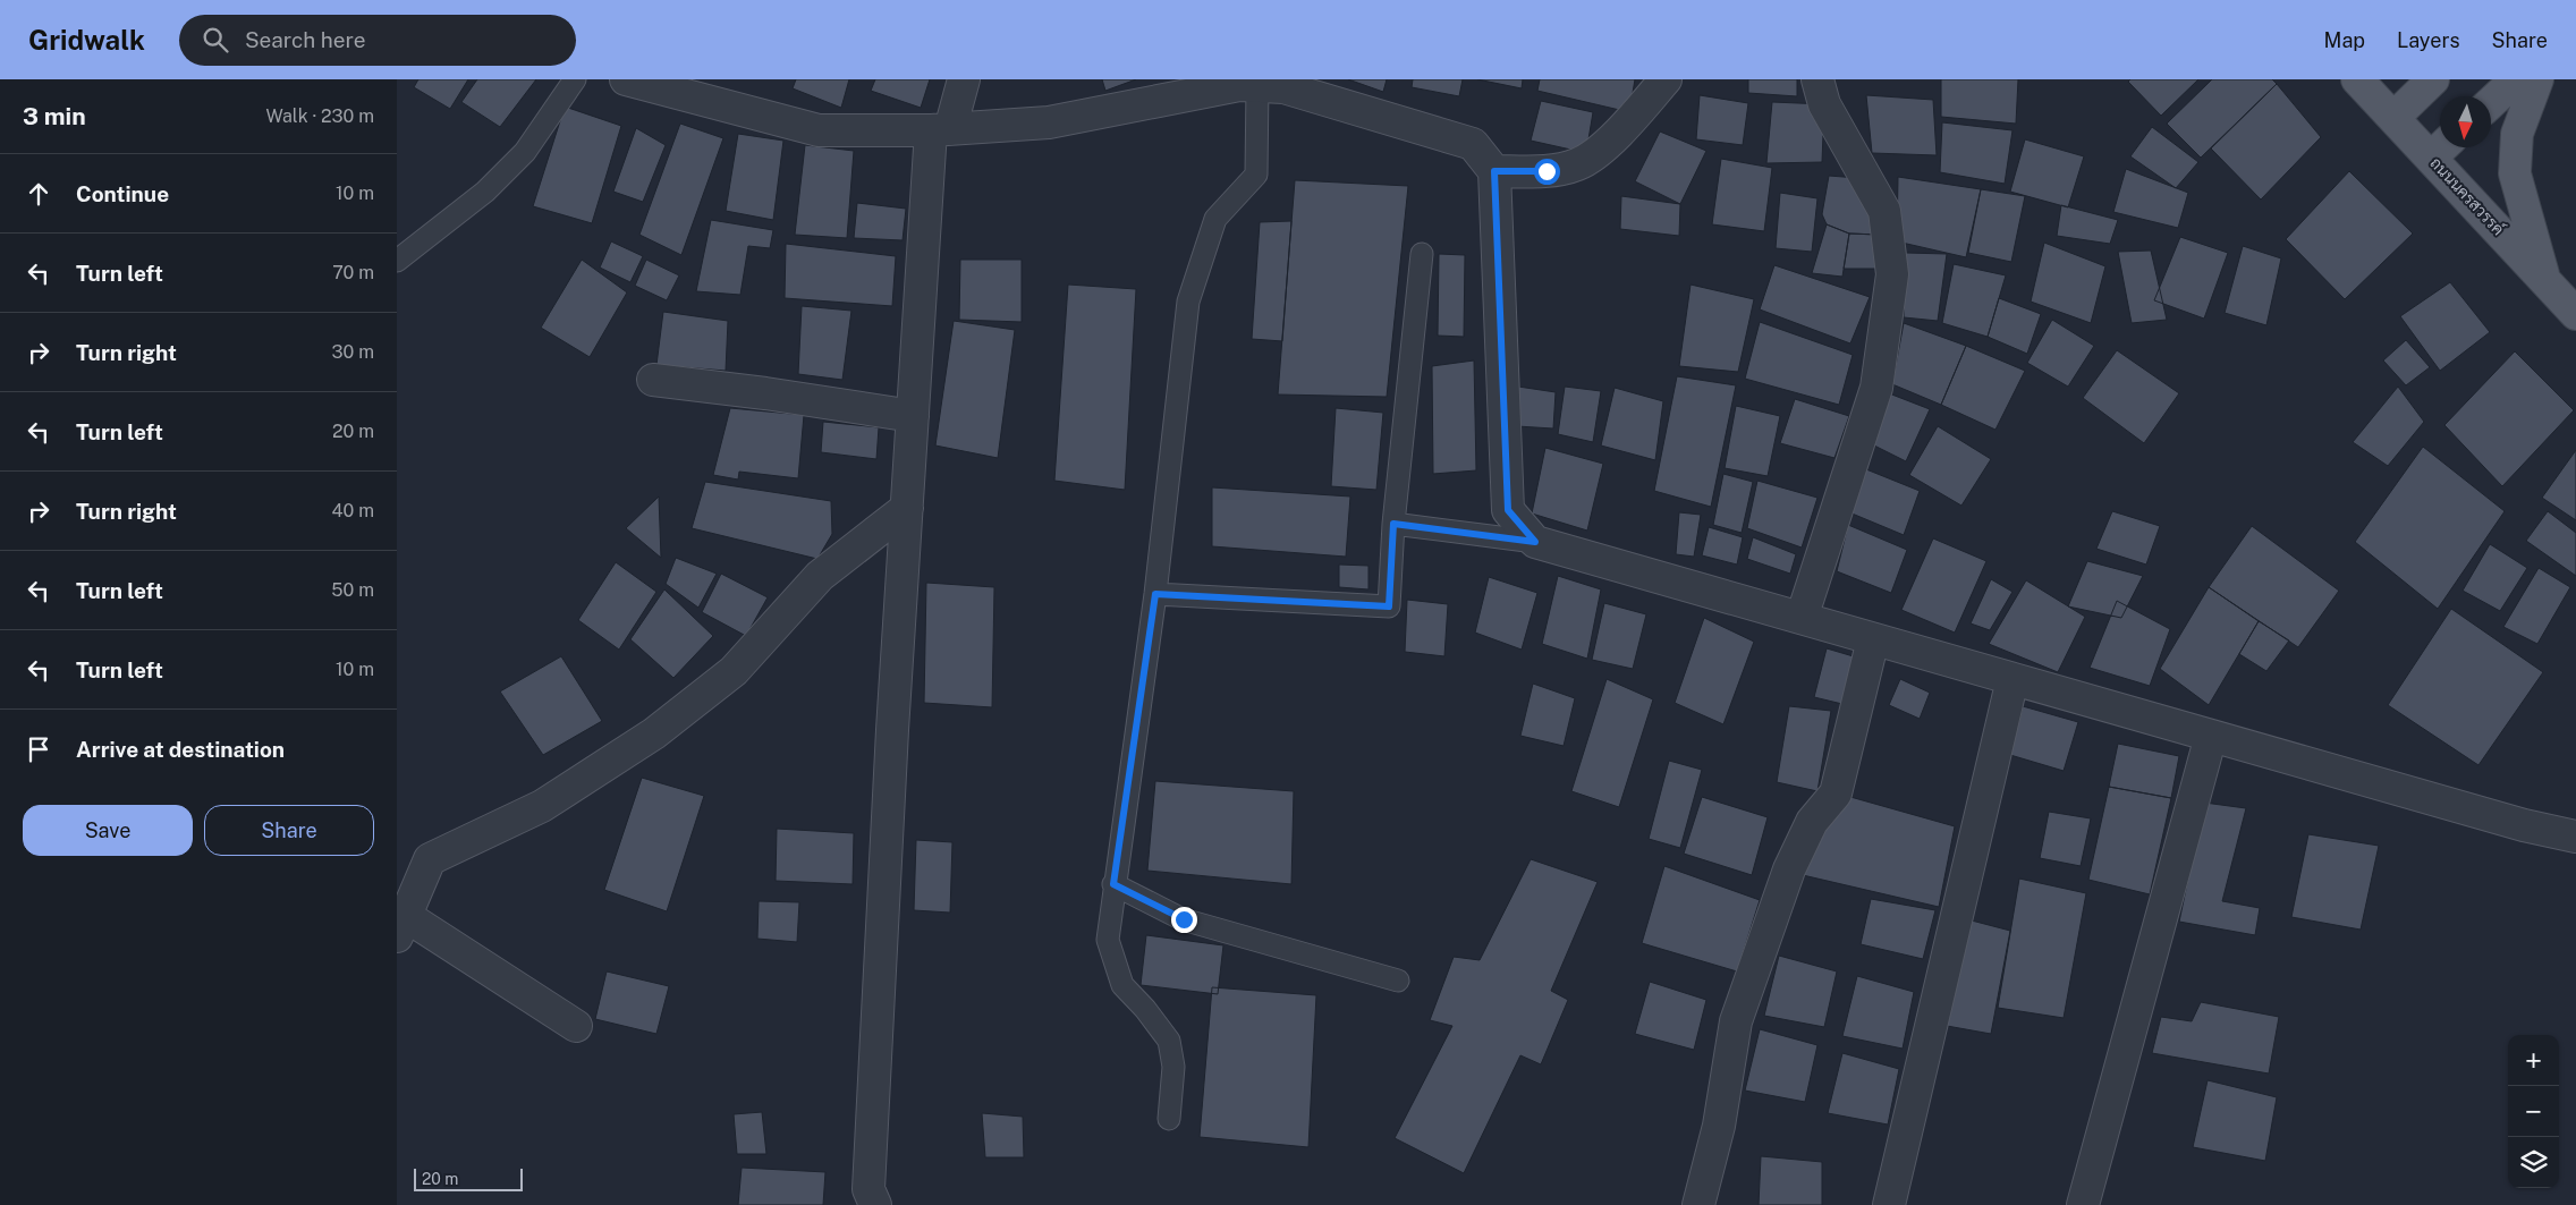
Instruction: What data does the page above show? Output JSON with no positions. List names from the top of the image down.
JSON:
{
  "streets": {
    "main road": ["ถนนนครสวรรค์"]
  },
  "scale_bar": "20 m",
  "north": "bottom",
  "page": {
    "header": "Gridwalk",
    "search": "Search here",
    "nav": ["Map", "Layers", "Share"],
    "heading": ["3 min", "Walk · 230 m"],
    "list": [
      ["Continue", "10 m"],
      ["Turn left", "70 m"],
      ["Turn right", "30 m"],
      ["Turn left", "20 m"],
      ["Turn right", "40 m"],
      ["Turn left", "50 m"],
      ["Turn left", "10 m"],
      "Arrive at destination"
    ],
    "buttons": ["Save", "Share"],
    "map_buttons": ["+", "−"],
    "scale": "20 m"
  }
}
